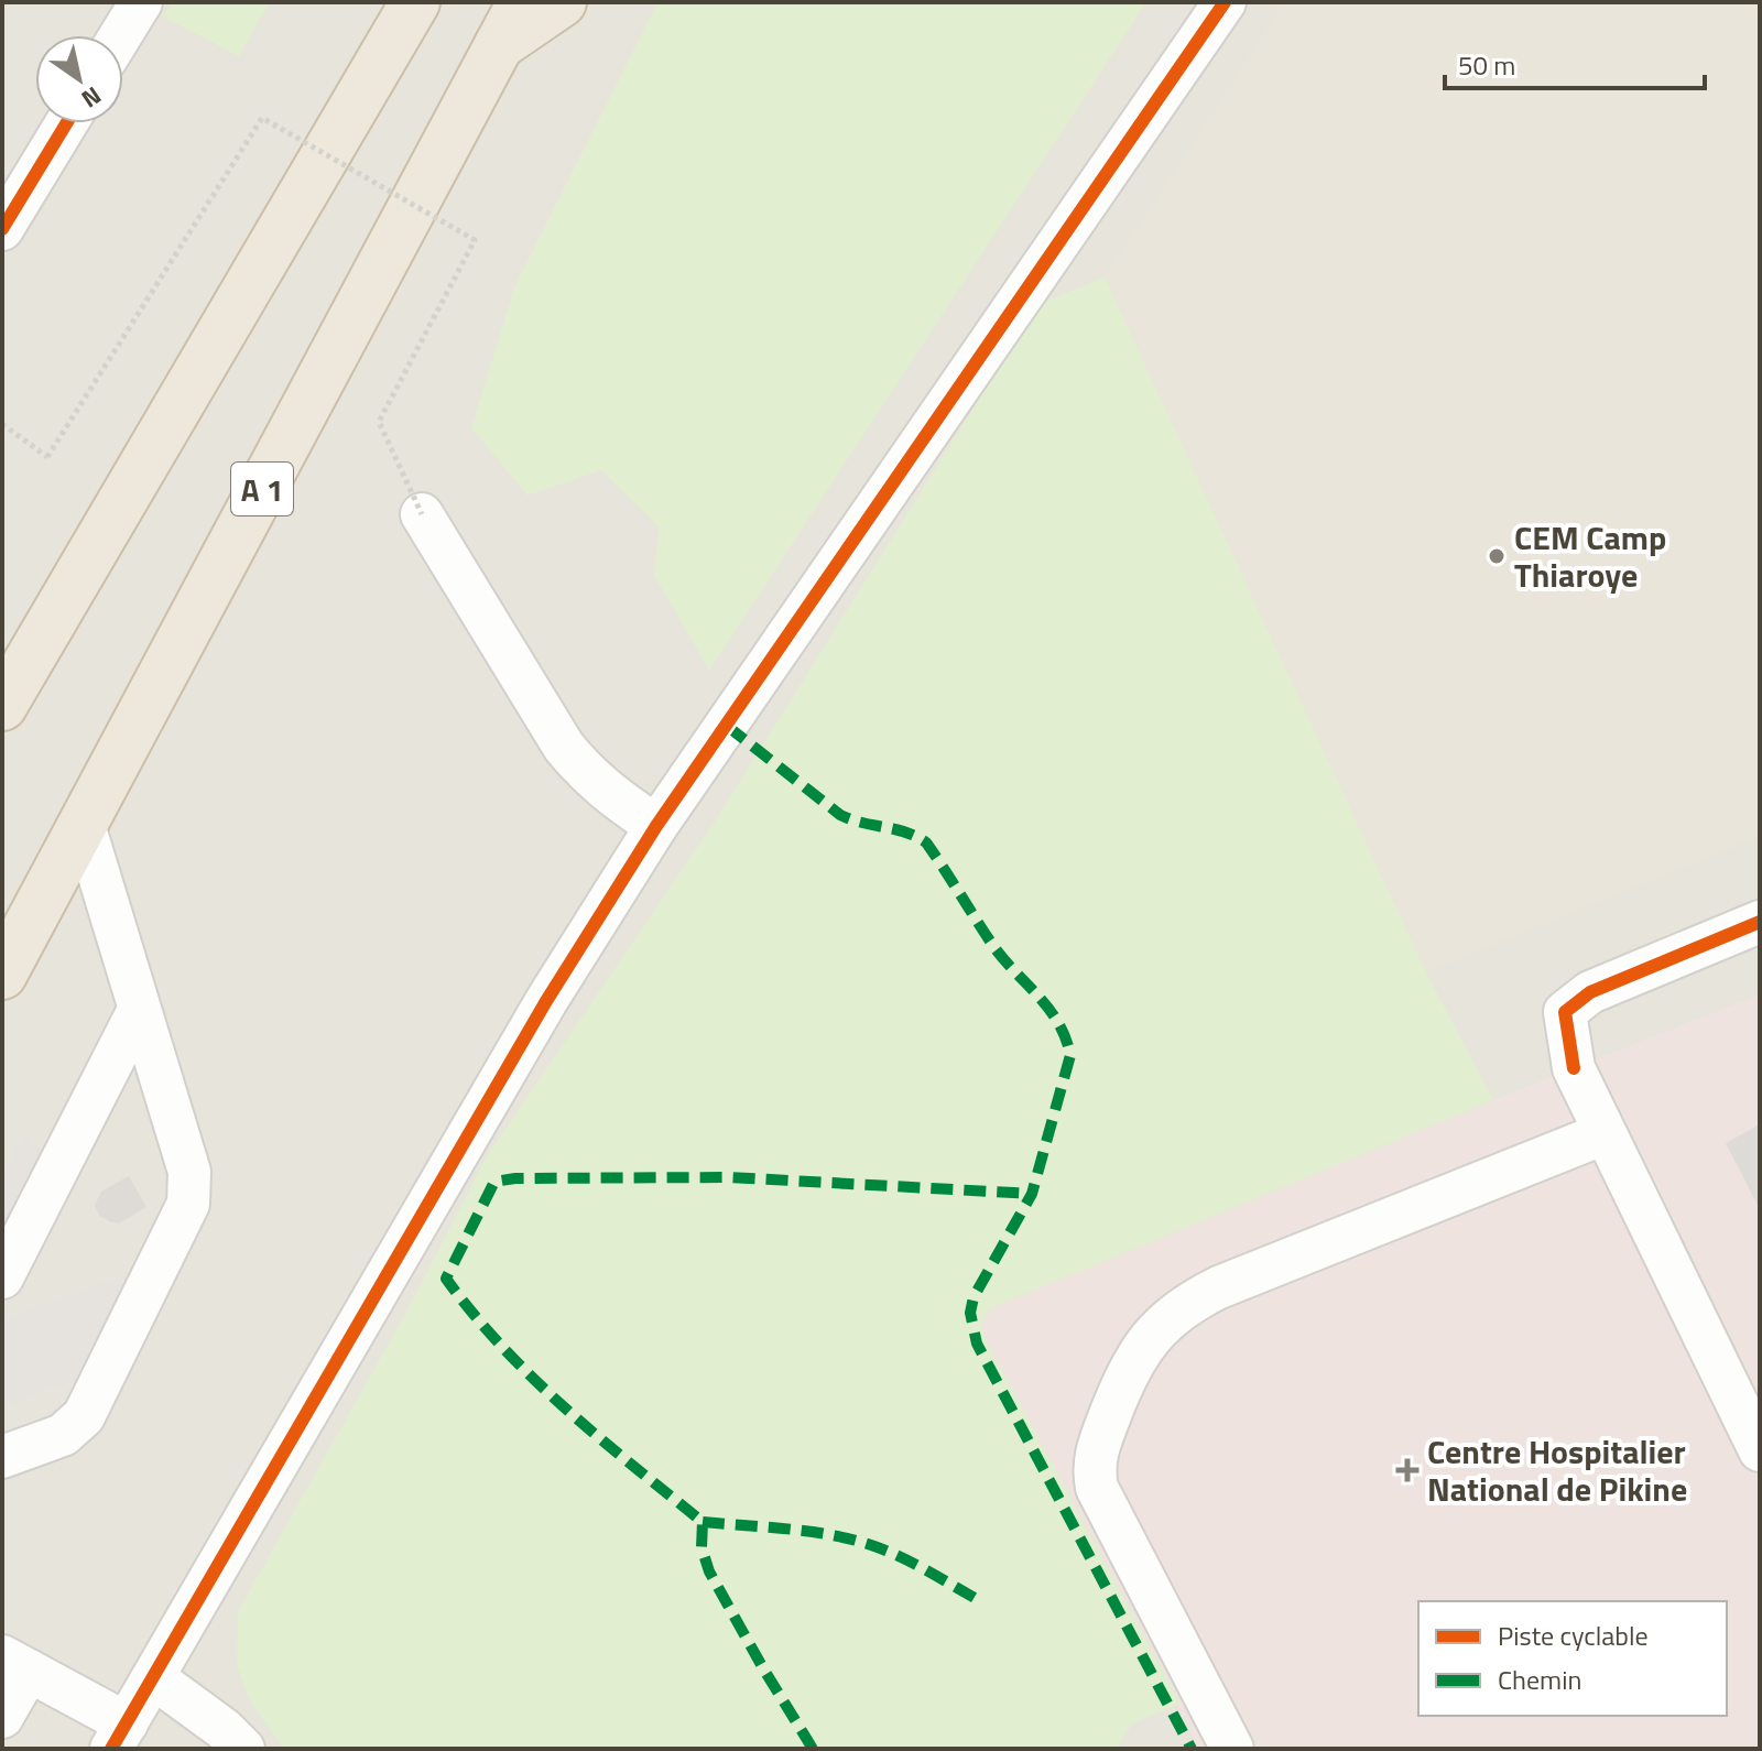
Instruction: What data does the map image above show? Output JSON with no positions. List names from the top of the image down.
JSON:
{
  "streets": {
    "highway": ["A 1"]
  },
  "places": {
    "other": ["CEM Camp Thiaroye"],
    "health": ["Centre Hospitalier National de Pikine"]
  },
  "legend": ["Piste cyclable", "Chemin"],
  "scale_bar": "50 m",
  "north": "bottom right"
}
